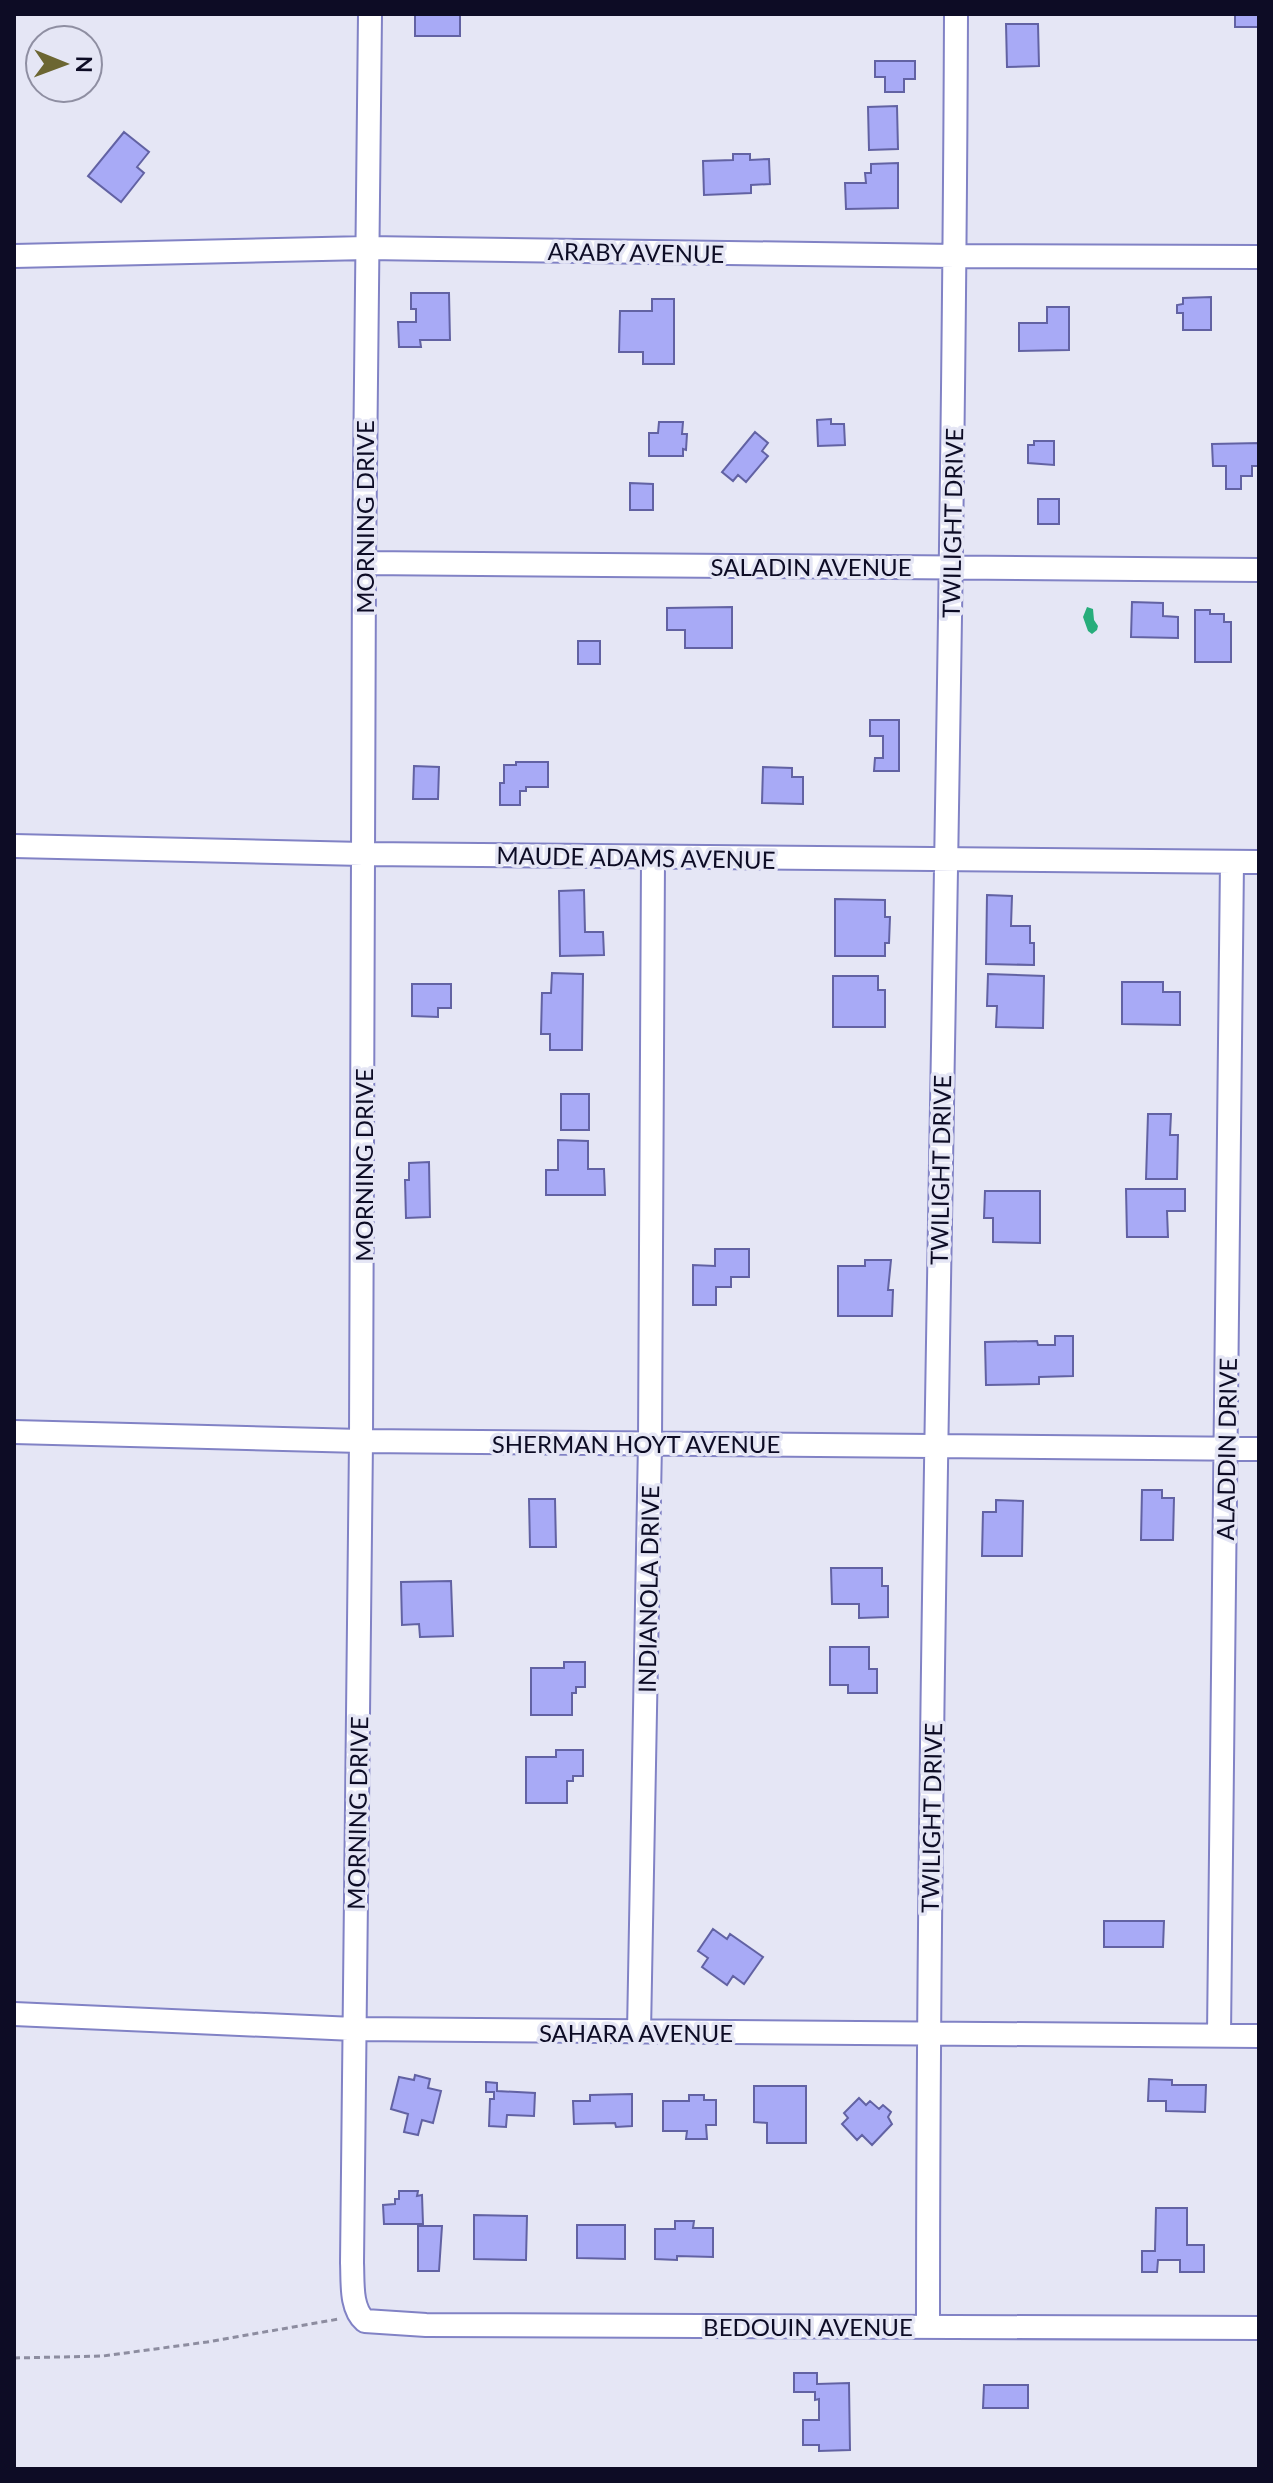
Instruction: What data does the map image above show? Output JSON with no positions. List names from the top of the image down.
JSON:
{
  "streets": {
    "street": [
      "ARABY AVENUE",
      "MORNING DRIVE",
      "TWILIGHT DRIVE",
      "SALADIN AVENUE",
      "MAUDE ADAMS AVENUE",
      "SHERMAN HOYT AVENUE",
      "ALADDIN DRIVE",
      "INDIANOLA DRIVE",
      "SAHARA AVENUE",
      "BEDOUIN AVENUE"
    ]
  },
  "crossings": [
    ["ARABY AVENUE", "MORNING DRIVE"],
    ["ARABY AVENUE", "TWILIGHT DRIVE"],
    ["MORNING DRIVE", "SALADIN AVENUE"],
    ["MORNING DRIVE", "MAUDE ADAMS AVENUE"],
    ["MORNING DRIVE", "SHERMAN HOYT AVENUE"],
    ["MORNING DRIVE", "SAHARA AVENUE"],
    ["MORNING DRIVE", "BEDOUIN AVENUE"],
    ["TWILIGHT DRIVE", "SALADIN AVENUE"],
    ["TWILIGHT DRIVE", "MAUDE ADAMS AVENUE"],
    ["TWILIGHT DRIVE", "SHERMAN HOYT AVENUE"],
    ["TWILIGHT DRIVE", "SAHARA AVENUE"],
    ["TWILIGHT DRIVE", "BEDOUIN AVENUE"],
    ["MAUDE ADAMS AVENUE", "ALADDIN DRIVE"],
    ["MAUDE ADAMS AVENUE", "INDIANOLA DRIVE"],
    ["SHERMAN HOYT AVENUE", "ALADDIN DRIVE"],
    ["SHERMAN HOYT AVENUE", "INDIANOLA DRIVE"],
    ["ALADDIN DRIVE", "SAHARA AVENUE"],
    ["INDIANOLA DRIVE", "SAHARA AVENUE"]
  ],
  "north": "right"
}
